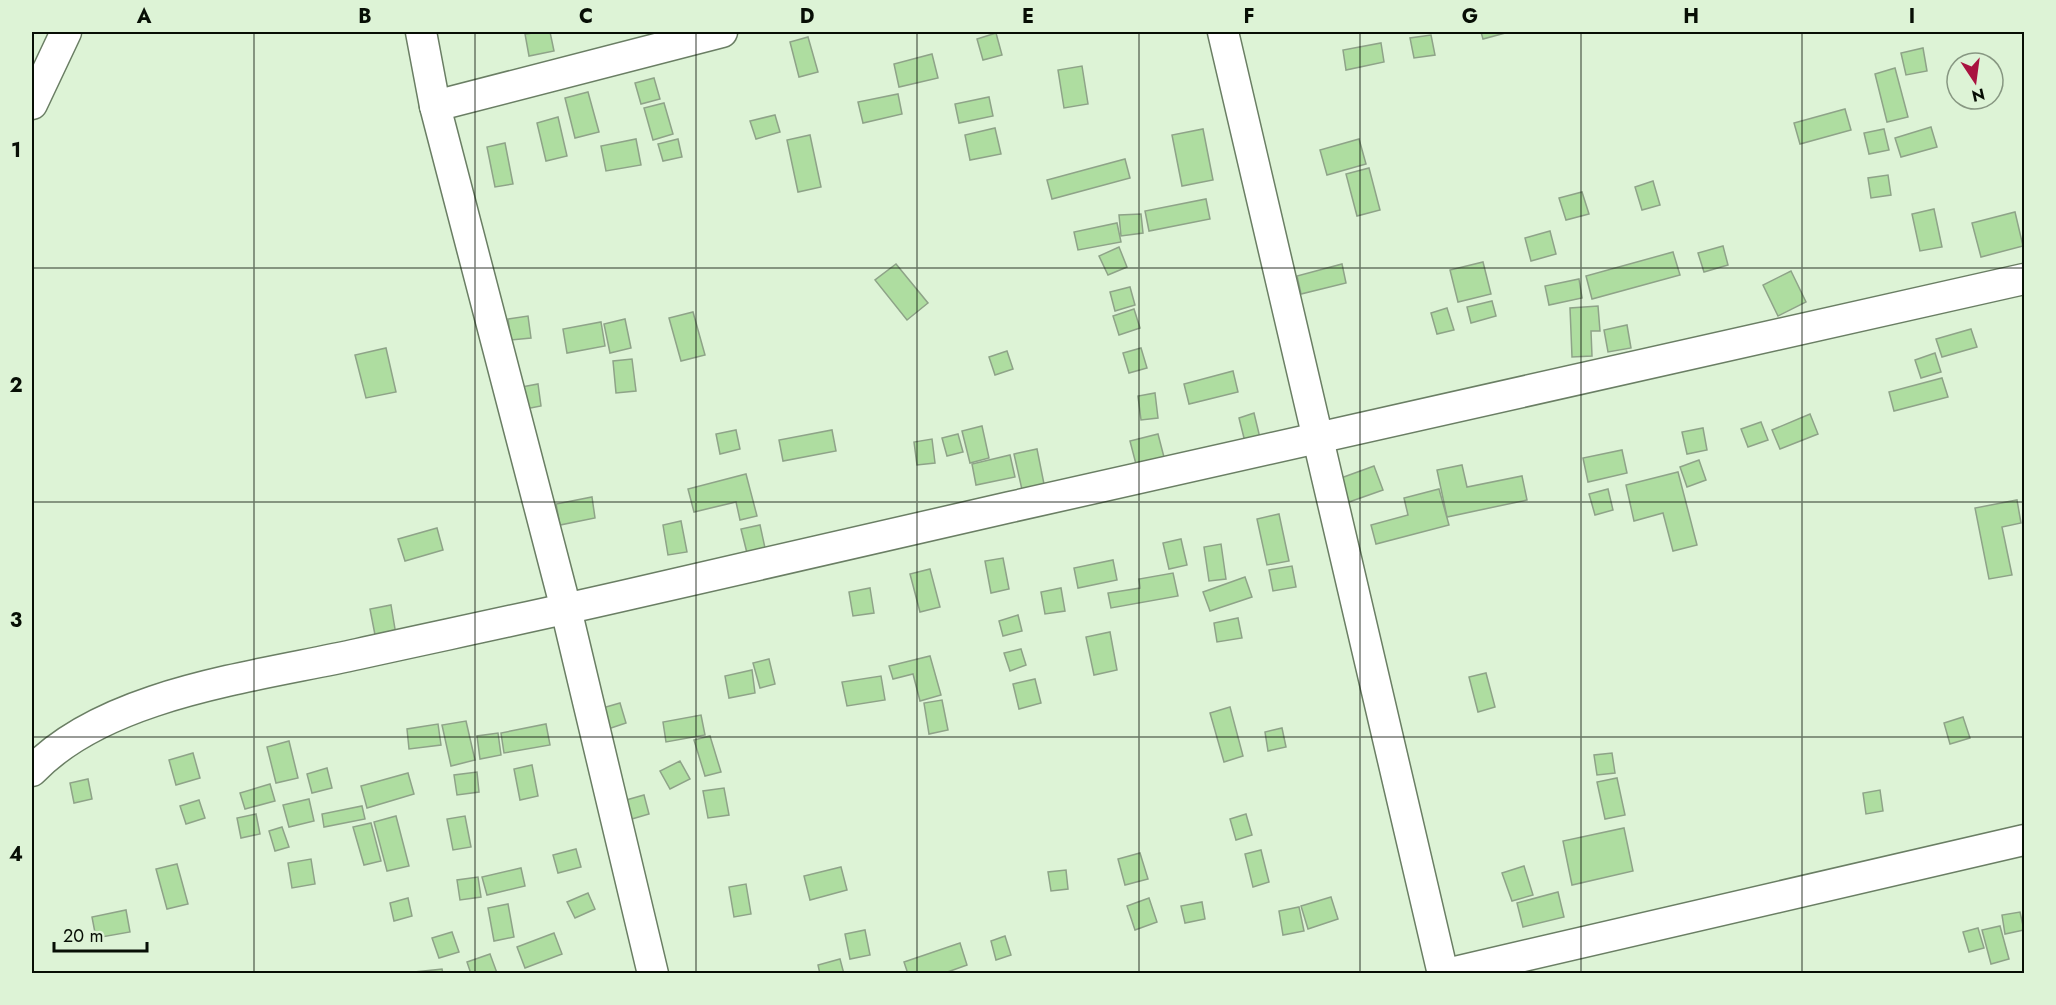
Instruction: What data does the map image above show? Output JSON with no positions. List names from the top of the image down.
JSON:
{
  "scale_bar": "20 m",
  "north": "bottom",
  "grid": {
    "columns": [
      "A",
      "B",
      "C",
      "D",
      "E",
      "F",
      "G",
      "H",
      "I"
    ],
    "rows": [
      "1",
      "2",
      "3",
      "4"
    ]
  }
}
